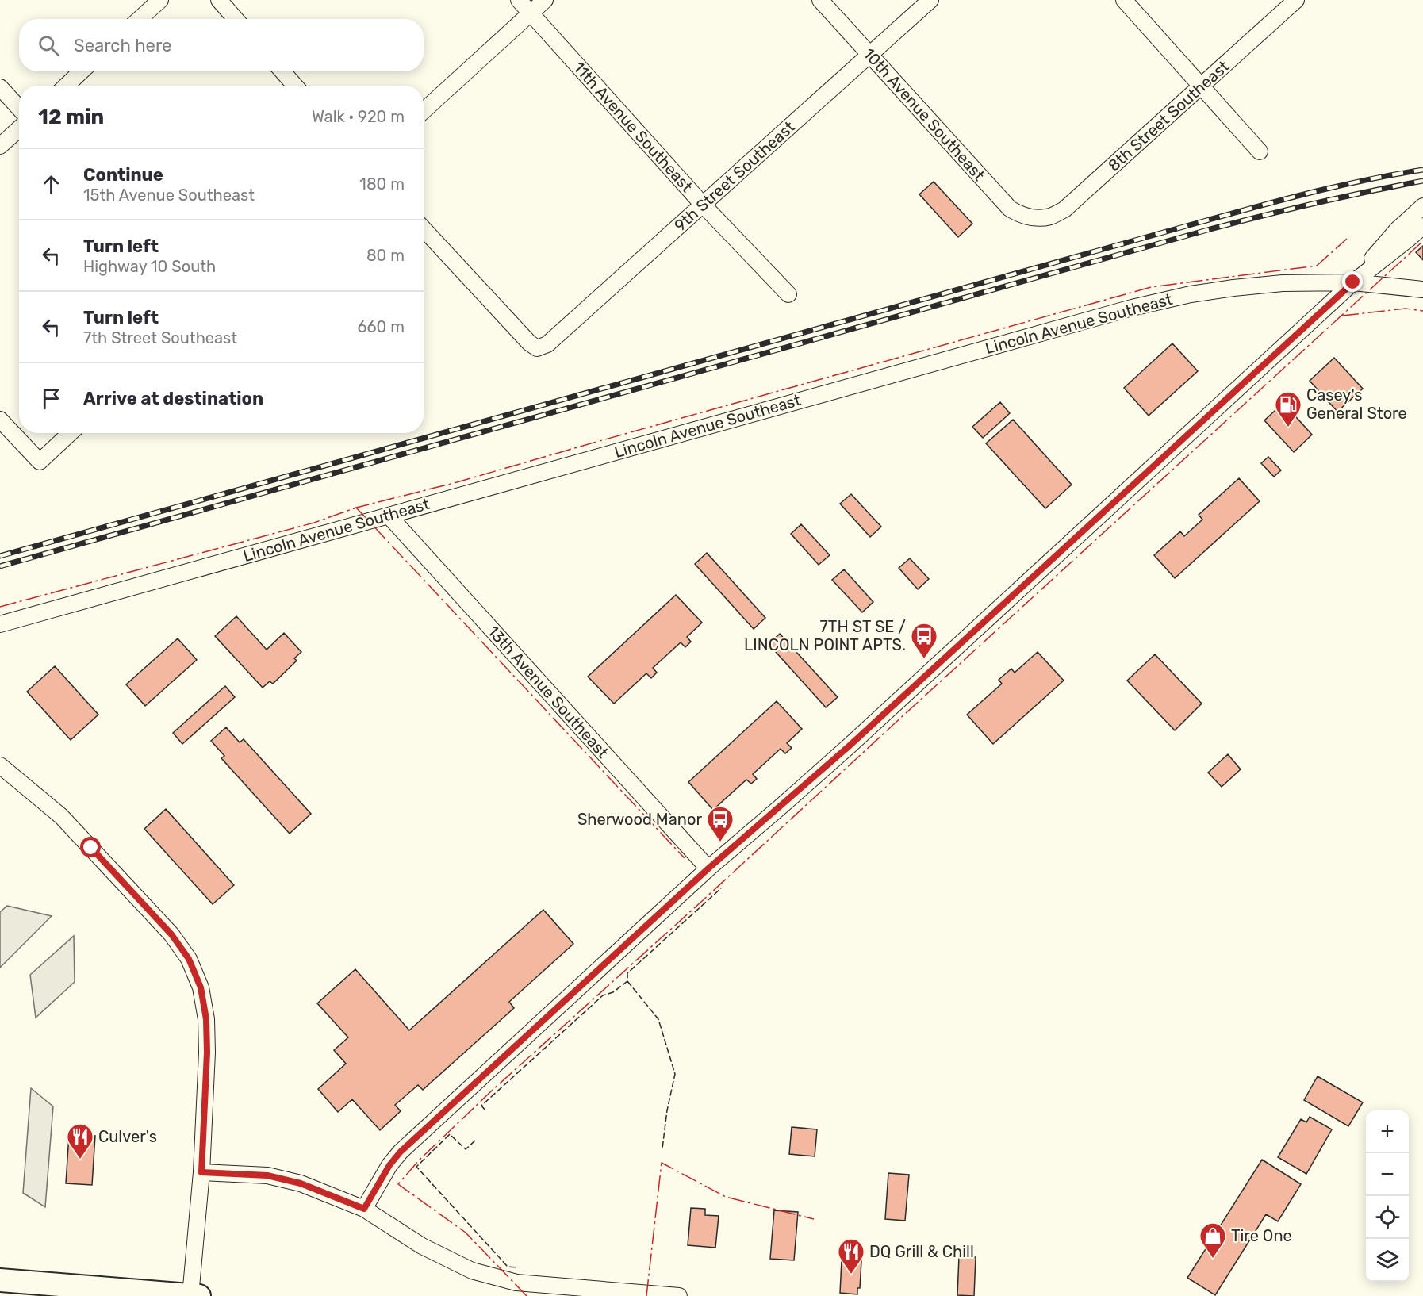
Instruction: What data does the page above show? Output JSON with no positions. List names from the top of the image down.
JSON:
{
  "streets": {
    "street": [
      "10th Avenue Southeast",
      "8th Street Southeast",
      "11th Avenue Southeast",
      "9th Street Southeast",
      "Lincoln Avenue Southeast",
      "13th Avenue Southeast"
    ]
  },
  "crossings": [
    ["10th Avenue Southeast", "8th Street Southeast"],
    ["10th Avenue Southeast", "9th Street Southeast"],
    ["11th Avenue Southeast", "9th Street Southeast"],
    ["Lincoln Avenue Southeast", "13th Avenue Southeast"]
  ],
  "places": {
    "fuel station": ["Casey's General Store"],
    "bus stop": ["7TH ST SE / LINCOLN POINT APTS.", "Sherwood Manor"],
    "restaurant": ["Culver's", "DQ Grill & Chill"],
    "shop": ["Tire One"]
  },
  "page": {
    "search": "Search here",
    "heading": ["12 min", "Walk · 920 m"],
    "list": [
      ["Continue", "15th Avenue Southeast", "180 m"],
      ["Turn left", "Highway 10 South", "80 m"],
      ["Turn left", "7th Street Southeast", "660 m"],
      "Arrive at destination"
    ],
    "map_buttons": ["+", "−"]
  }
}
